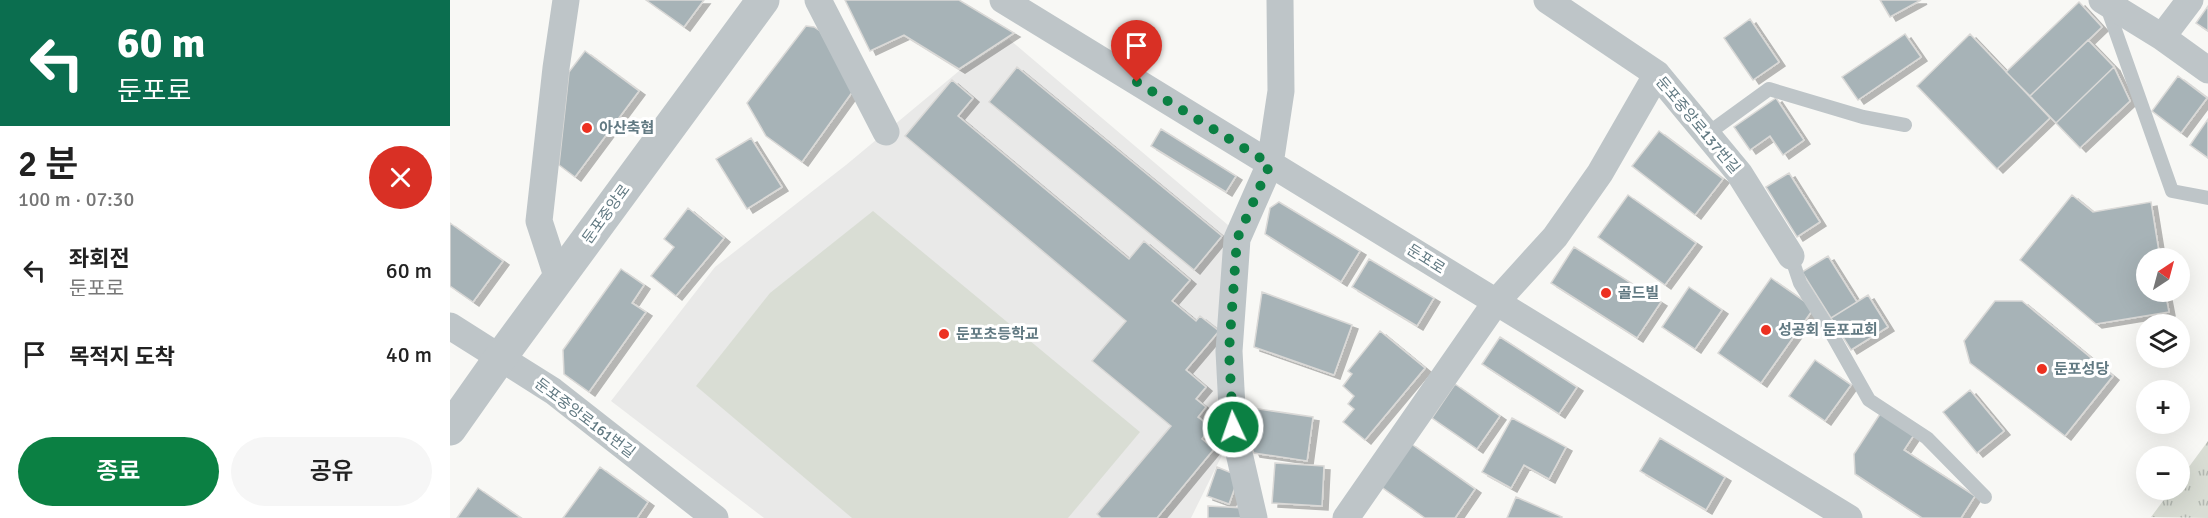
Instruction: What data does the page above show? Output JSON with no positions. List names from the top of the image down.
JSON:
{
  "streets": {
    "street": [
      "둔포중앙로137번길",
      "둔포중앙로",
      "둔포로",
      "둔포중앙로161번길"
    ]
  },
  "crossings": [
    ["둔포중앙로", "둔포중앙로161번길"]
  ],
  "places": [
    "아산축협",
    "골드빌",
    "성공회 둔포교회",
    "둔포초등학교",
    "둔포성당"
  ],
  "north": "top right",
  "page": {
    "turn": ["60 m", "둔포로"],
    "heading": ["2 분", "100 m · 07:30"],
    "list": [
      {
        "name": "좌회전",
        "note": "둔포로",
        "value": "60 m"
      },
      {
        "name": "목적지 도착",
        "value": "40 m"
      }
    ],
    "map_buttons": ["+", "−"],
    "buttons": ["종료", "공유"]
  }
}
